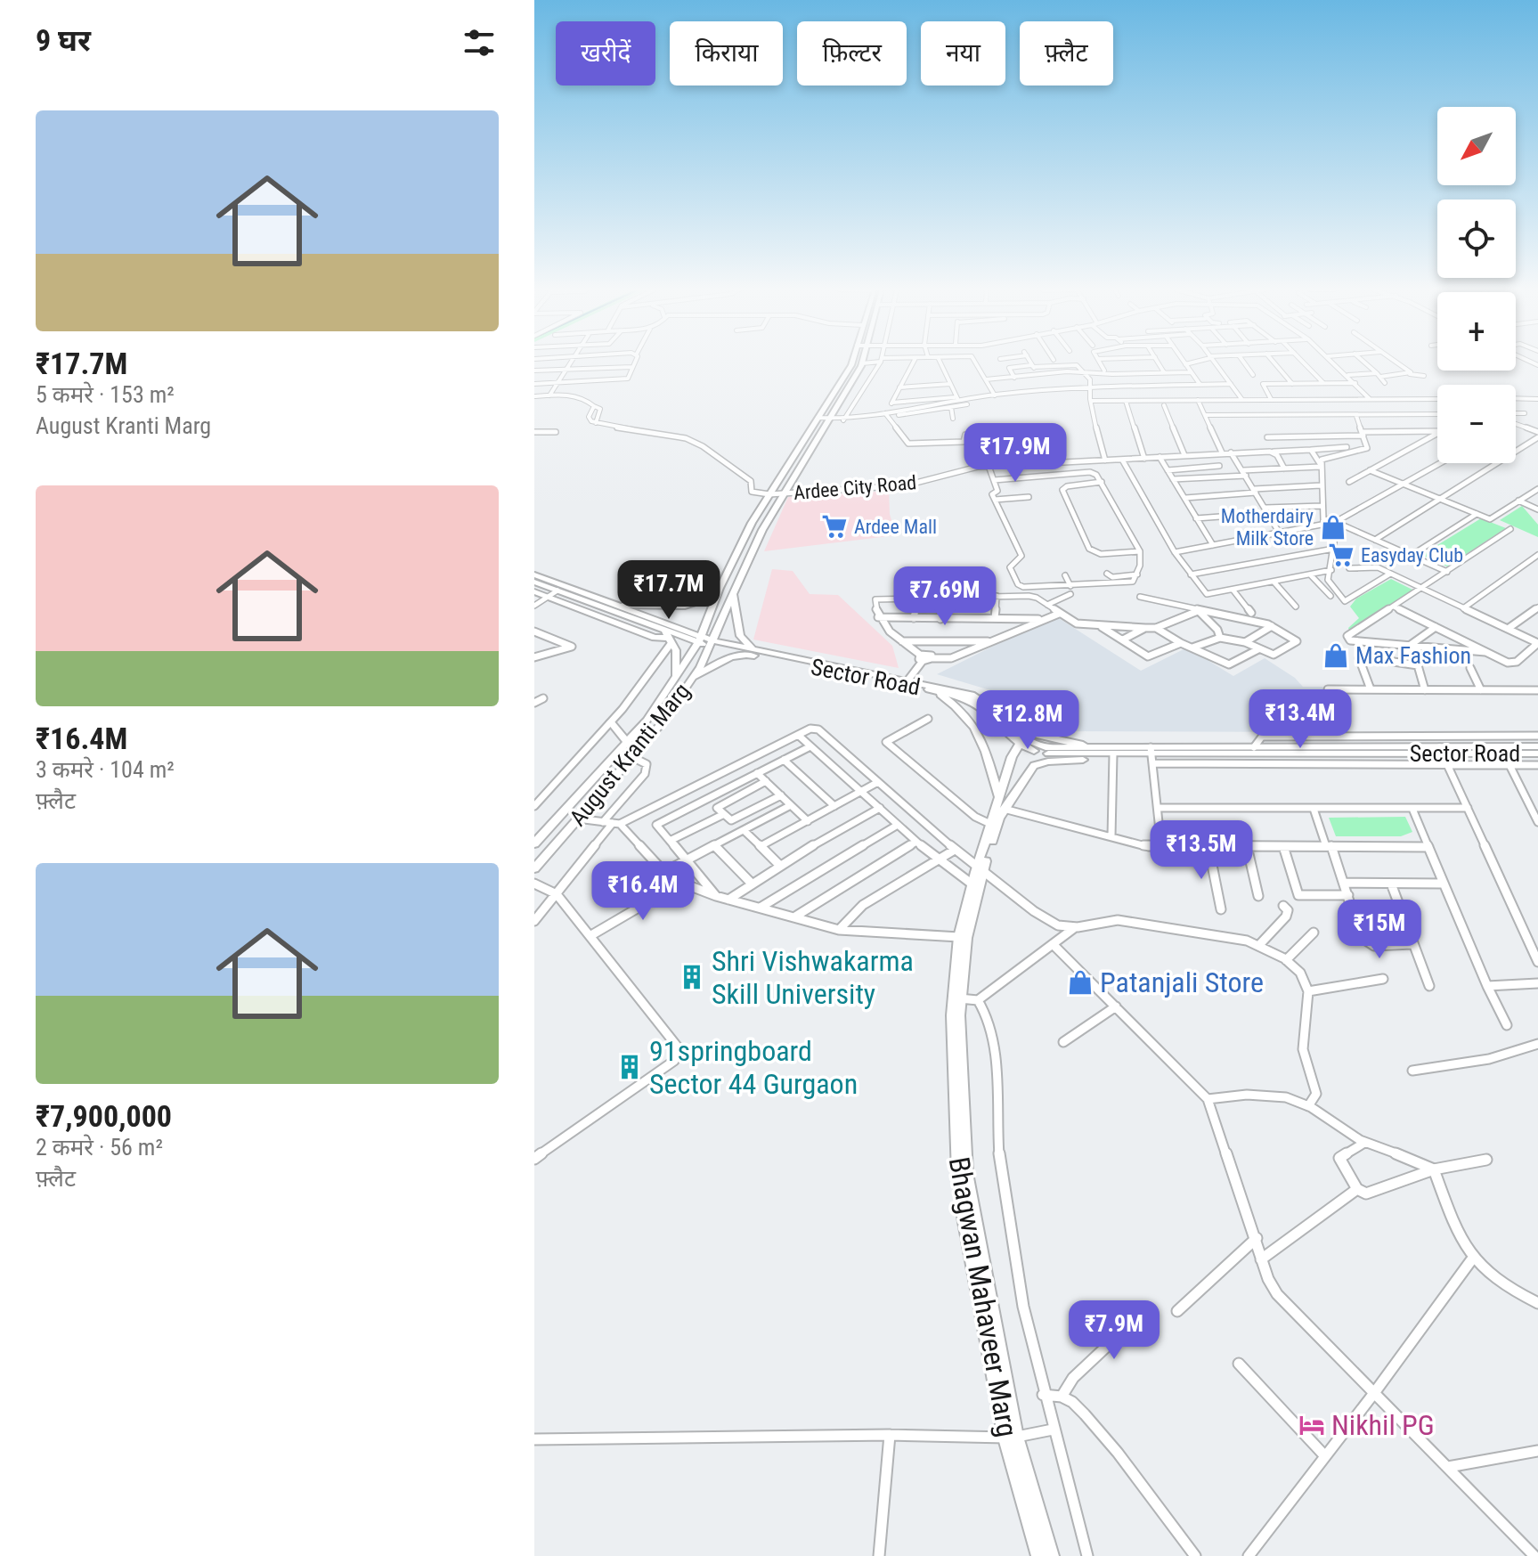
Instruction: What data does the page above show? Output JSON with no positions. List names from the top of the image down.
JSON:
{
  "streets": {
    "main road": ["Sector Road", "August Kranti Marg", "Bhagwan Mahaveer Marg"],
    "street": ["Ardee City Road"]
  },
  "crossings": [
    ["Ardee City Road", "August Kranti Marg"],
    ["Sector Road", "August Kranti Marg"],
    ["Sector Road", "Bhagwan Mahaveer Marg"]
  ],
  "places": {
    "supermarket": ["Ardee Mall", "Easyday Club"],
    "shop": ["Motherdairy Milk Store", "Max Fashion", "Patanjali Store"],
    "building": ["Shri Vishwakarma Skill University", "91springboard Sector 44 Gurgaon"],
    "hotel": ["Nikhil PG"]
  },
  "north": "bottom left",
  "page": {
    "heading": "9 घर",
    "chip": [
      "खरीदें",
      "किराया",
      "फ़िल्टर",
      "नया",
      "फ़्लैट"
    ],
    "list": [
      {
        "name": "₹17.7M",
        "note": "5 कमरे · 153 m² · August Kranti Marg"
      },
      {
        "name": "₹16.4M",
        "note": "3 कमरे · 104 m² · फ़्लैट"
      },
      {
        "name": "₹7,900,000",
        "note": "2 कमरे · 56 m² · फ़्लैट"
      }
    ],
    "map_buttons": ["+", "−"],
    "price": [
      "₹17.9M",
      "₹17.7M",
      "₹7.69M",
      "₹13.4M",
      "₹12.8M",
      "₹13.5M",
      "₹16.4M",
      "₹15M",
      "₹7.9M"
    ]
  }
}
